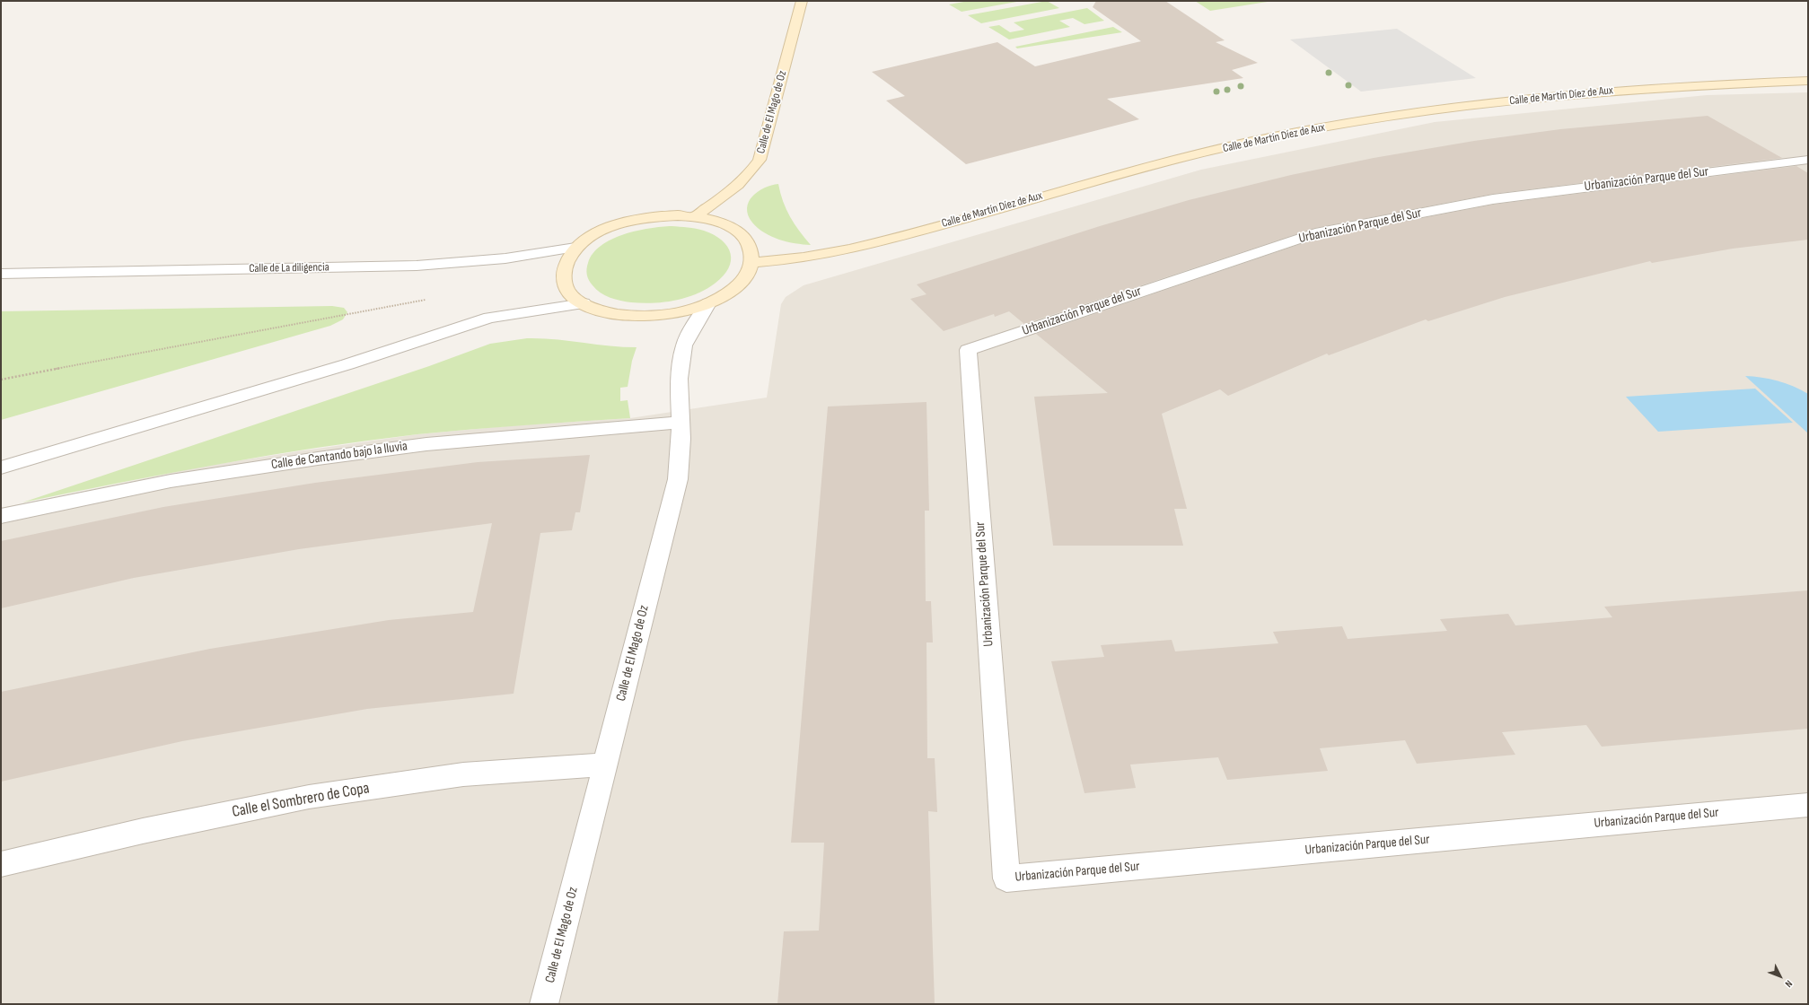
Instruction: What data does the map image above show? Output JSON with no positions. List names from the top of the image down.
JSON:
{
  "streets": {
    "street": [
      "Calle de Martín Díez de Aux",
      "Calle de El Mago de Oz",
      "Urbanización Parque del Sur",
      "Calle de La diligencia",
      "Calle de Cantando bajo la lluvia",
      "Calle el Sombrero de Copa"
    ]
  },
  "crossings": [
    ["Calle de El Mago de Oz", "Calle de Cantando bajo la lluvia"],
    ["Calle de El Mago de Oz", "Calle el Sombrero de Copa"]
  ],
  "north": "bottom right"
}
